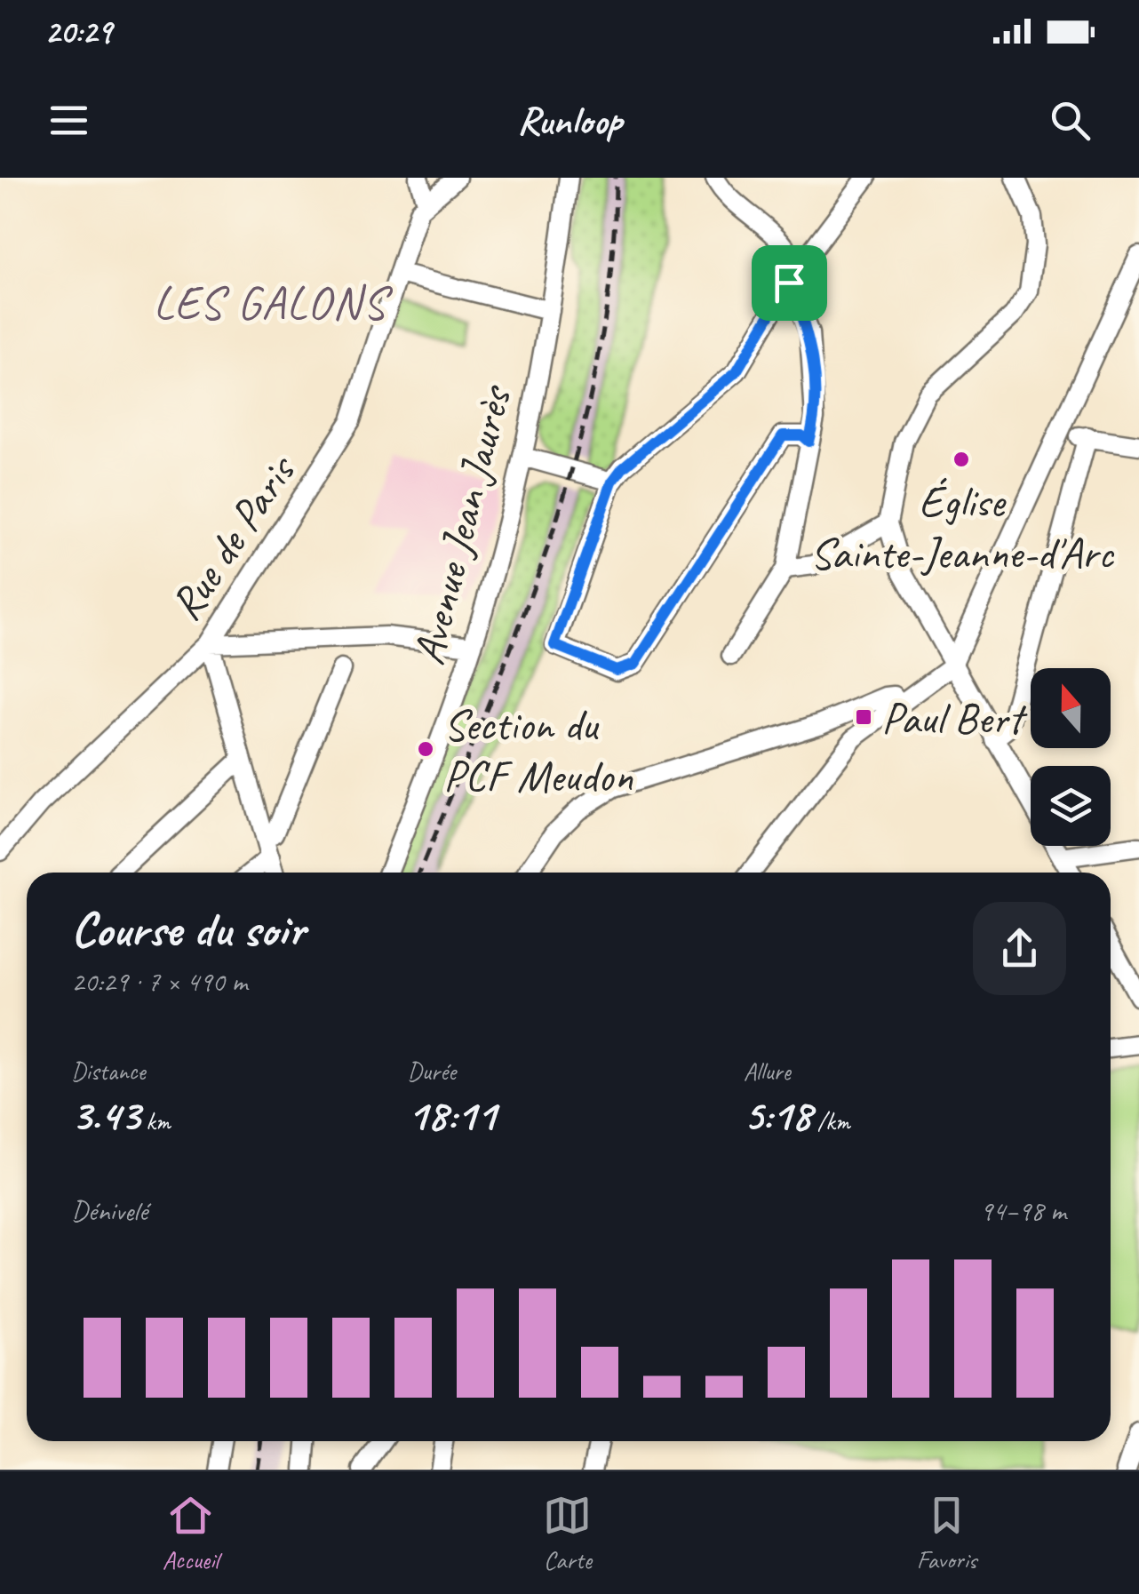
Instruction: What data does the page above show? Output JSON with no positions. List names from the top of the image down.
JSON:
{
  "streets": {
    "street": ["Avenue Jean Jaurès", "Rue de Paris"]
  },
  "districts": ["LES GALONS"],
  "places": {
    "other": ["Église Sainte-Jeanne-d'Arc", "Section du PCF Meudon"],
    "transit": ["Paul Bert"]
  },
  "north": "top",
  "page": {
    "status": "20:29",
    "header": "Runloop",
    "heading": ["Course du soir", "20:29 · 7 × 490 m"],
    "stats": [
      ["Distance", "3.43 km"],
      ["Durée", "18:11"],
      ["Allure", "5:18 /km"]
    ],
    "chart": ["Dénivelé", "94–98 m"],
    "tabs": ["Accueil", "Carte", "Favoris"]
  }
}
